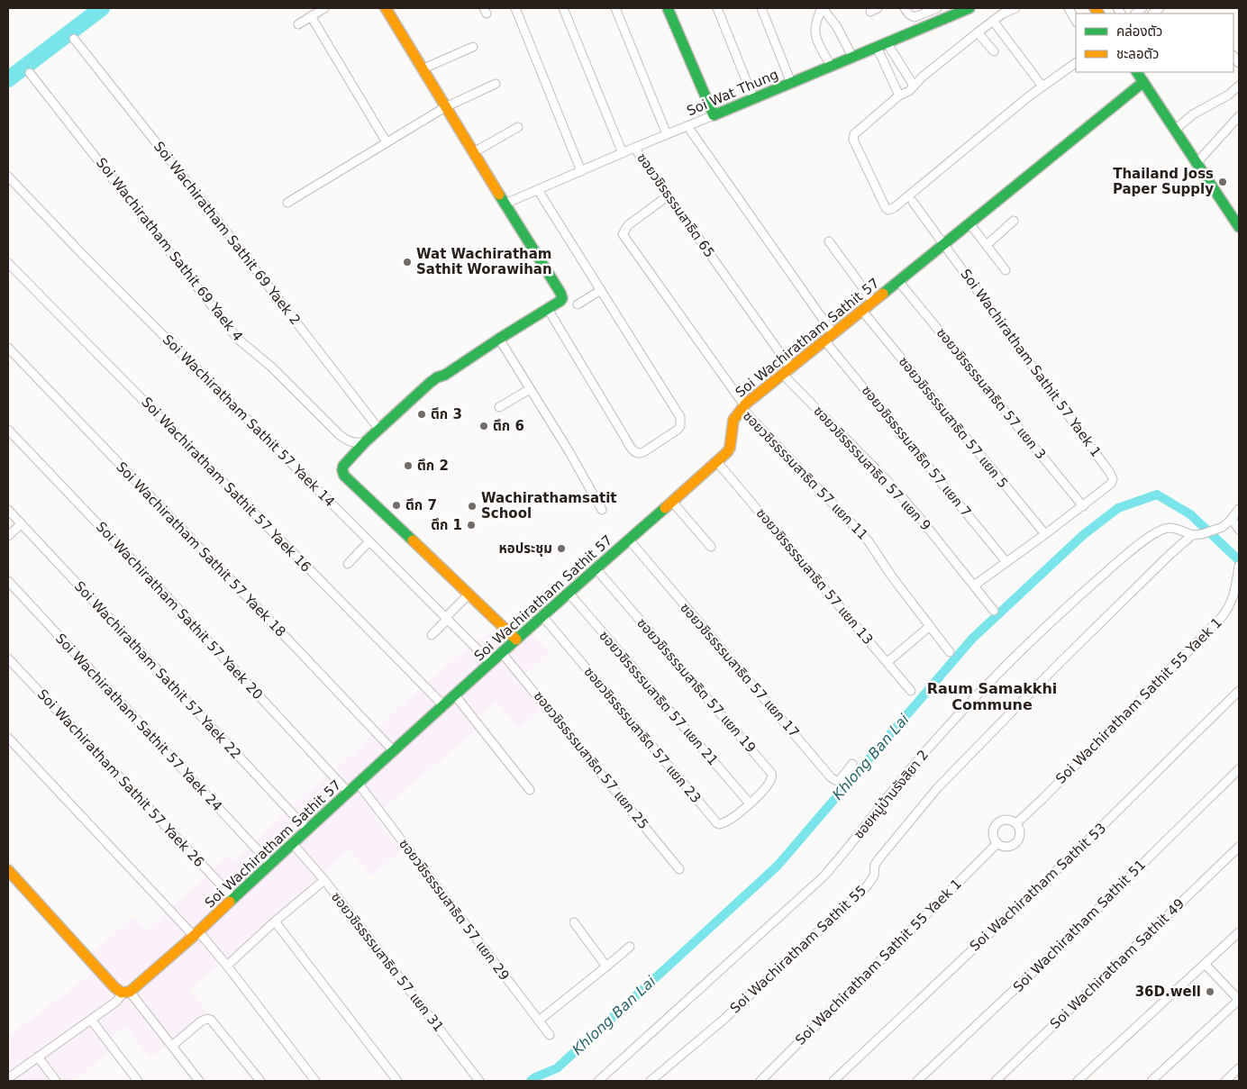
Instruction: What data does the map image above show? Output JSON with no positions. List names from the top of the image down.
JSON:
{
  "streets": {
    "street": [
      "Soi Wat Thung",
      "ซอยวชิรธรรมสาธิต 65",
      "Soi Wachiratham Sathit 69 Yaek 2",
      "Soi Wachiratham Sathit 69 Yaek 4",
      "Soi Wachiratham Sathit 57",
      "Soi Wachiratham Sathit 57 Yaek 1",
      "ซอยวชิรธรรมสาธิต 57 แยก 3",
      "Soi Wachiratham Sathit 57 Yaek 14",
      "ซอยวชิรธรรมสาธิต 57 แยก 5",
      "ซอยวชิรธรรมสาธิต 57 แยก 7",
      "ซอยวชิรธรรมสาธิต 57 แยก 9",
      "ซอยวชิรธรรมสาธิต 57 แยก 11",
      "Soi Wachiratham Sathit 57 Yaek 16",
      "Soi Wachiratham Sathit 57 Yaek 18",
      "ซอยวชิรธรรมสาธิต 57 แยก 13",
      "Soi Wachiratham Sathit 57 Yaek 20",
      "Soi Wachiratham Sathit 57 Yaek 22",
      "ซอยวชิรธรรมสาธิต 57 แยก 17",
      "ซอยวชิรธรรมสาธิต 57 แยก 19",
      "ซอยวชิรธรรมสาธิต 57 แยก 21",
      "Soi Wachiratham Sathit 55 Yaek 1",
      "Soi Wachiratham Sathit 57 Yaek 24",
      "ซอยวชิรธรรมสาธิต 57 แยก 23",
      "ซอยวชิรธรรมสาธิต 57 แยก 25",
      "Soi Wachiratham Sathit 57 Yaek 26",
      "ซอยหมู่บ้านรังสิยา 2",
      "Soi Wachiratham Sathit 53",
      "ซอยวชิรธรรมสาธิต 57 แยก 29",
      "Soi Wachiratham Sathit 51",
      "Soi Wachiratham Sathit 55",
      "ซอยวชิรธรรมสาธิต 57 แยก 31",
      "Soi Wachiratham Sathit 49"
    ]
  },
  "crossings": [
    ["Soi Wat Thung", "ซอยวชิรธรรมสาธิต 65"],
    ["ซอยวชิรธรรมสาธิต 65", "Soi Wachiratham Sathit 57"],
    ["ซอยวชิรธรรมสาธิต 65", "ซอยวชิรธรรมสาธิต 57 แยก 9"],
    ["ซอยวชิรธรรมสาธิต 65", "ซอยวชิรธรรมสาธิต 57 แยก 11"],
    ["Soi Wachiratham Sathit 57", "Soi Wachiratham Sathit 57 Yaek 1"],
    ["Soi Wachiratham Sathit 57", "ซอยวชิรธรรมสาธิต 57 แยก 3"],
    ["Soi Wachiratham Sathit 57", "Soi Wachiratham Sathit 57 Yaek 14"],
    ["Soi Wachiratham Sathit 57", "ซอยวชิรธรรมสาธิต 57 แยก 5"],
    ["Soi Wachiratham Sathit 57", "ซอยวชิรธรรมสาธิต 57 แยก 7"],
    ["Soi Wachiratham Sathit 57", "ซอยวชิรธรรมสาธิต 57 แยก 9"],
    ["Soi Wachiratham Sathit 57", "ซอยวชิรธรรมสาธิต 57 แยก 11"],
    ["Soi Wachiratham Sathit 57", "Soi Wachiratham Sathit 57 Yaek 16"],
    ["Soi Wachiratham Sathit 57", "Soi Wachiratham Sathit 57 Yaek 18"],
    ["Soi Wachiratham Sathit 57", "ซอยวชิรธรรมสาธิต 57 แยก 13"],
    ["Soi Wachiratham Sathit 57", "Soi Wachiratham Sathit 57 Yaek 20"],
    ["Soi Wachiratham Sathit 57", "Soi Wachiratham Sathit 57 Yaek 22"],
    ["Soi Wachiratham Sathit 57", "ซอยวชิรธรรมสาธิต 57 แยก 17"],
    ["Soi Wachiratham Sathit 57", "ซอยวชิรธรรมสาธิต 57 แยก 19"],
    ["Soi Wachiratham Sathit 57", "ซอยวชิรธรรมสาธิต 57 แยก 21"],
    ["Soi Wachiratham Sathit 57", "Soi Wachiratham Sathit 57 Yaek 24"],
    ["Soi Wachiratham Sathit 57", "ซอยวชิรธรรมสาธิต 57 แยก 23"],
    ["Soi Wachiratham Sathit 57", "ซอยวชิรธรรมสาธิต 57 แยก 25"],
    ["Soi Wachiratham Sathit 57", "Soi Wachiratham Sathit 57 Yaek 26"],
    ["Soi Wachiratham Sathit 57", "ซอยวชิรธรรมสาธิต 57 แยก 29"],
    ["Soi Wachiratham Sathit 57", "ซอยวชิรธรรมสาธิต 57 แยก 31"],
    ["Soi Wachiratham Sathit 57 Yaek 1", "ซอยวชิรธรรมสาธิต 57 แยก 3"],
    ["ซอยวชิรธรรมสาธิต 57 แยก 19", "ซอยวชิรธรรมสาธิต 57 แยก 21"],
    ["ซอยวชิรธรรมสาธิต 57 แยก 19", "ซอยวชิรธรรมสาธิต 57 แยก 23"],
    ["ซอยวชิรธรรมสาธิต 57 แยก 21", "ซอยวชิรธรรมสาธิต 57 แยก 23"],
    ["ซอยหมู่บ้านรังสิยา 2", "Soi Wachiratham Sathit 55"]
  ],
  "districts": ["Raum Samakkhi Commune"],
  "water": ["Khlong Ban Lai"],
  "places": [
    "Thailand Joss Paper Supply",
    "Wat Wachiratham Sathit Worawihan",
    "ตึก 3",
    "ตึก 6",
    "ตึก 2",
    "ตึก 7",
    "Wachirathamsatit School",
    "ตึก 1",
    "หอประชุม",
    "36D.well"
  ],
  "legend": ["คล่องตัว", "ชะลอตัว"]
}
